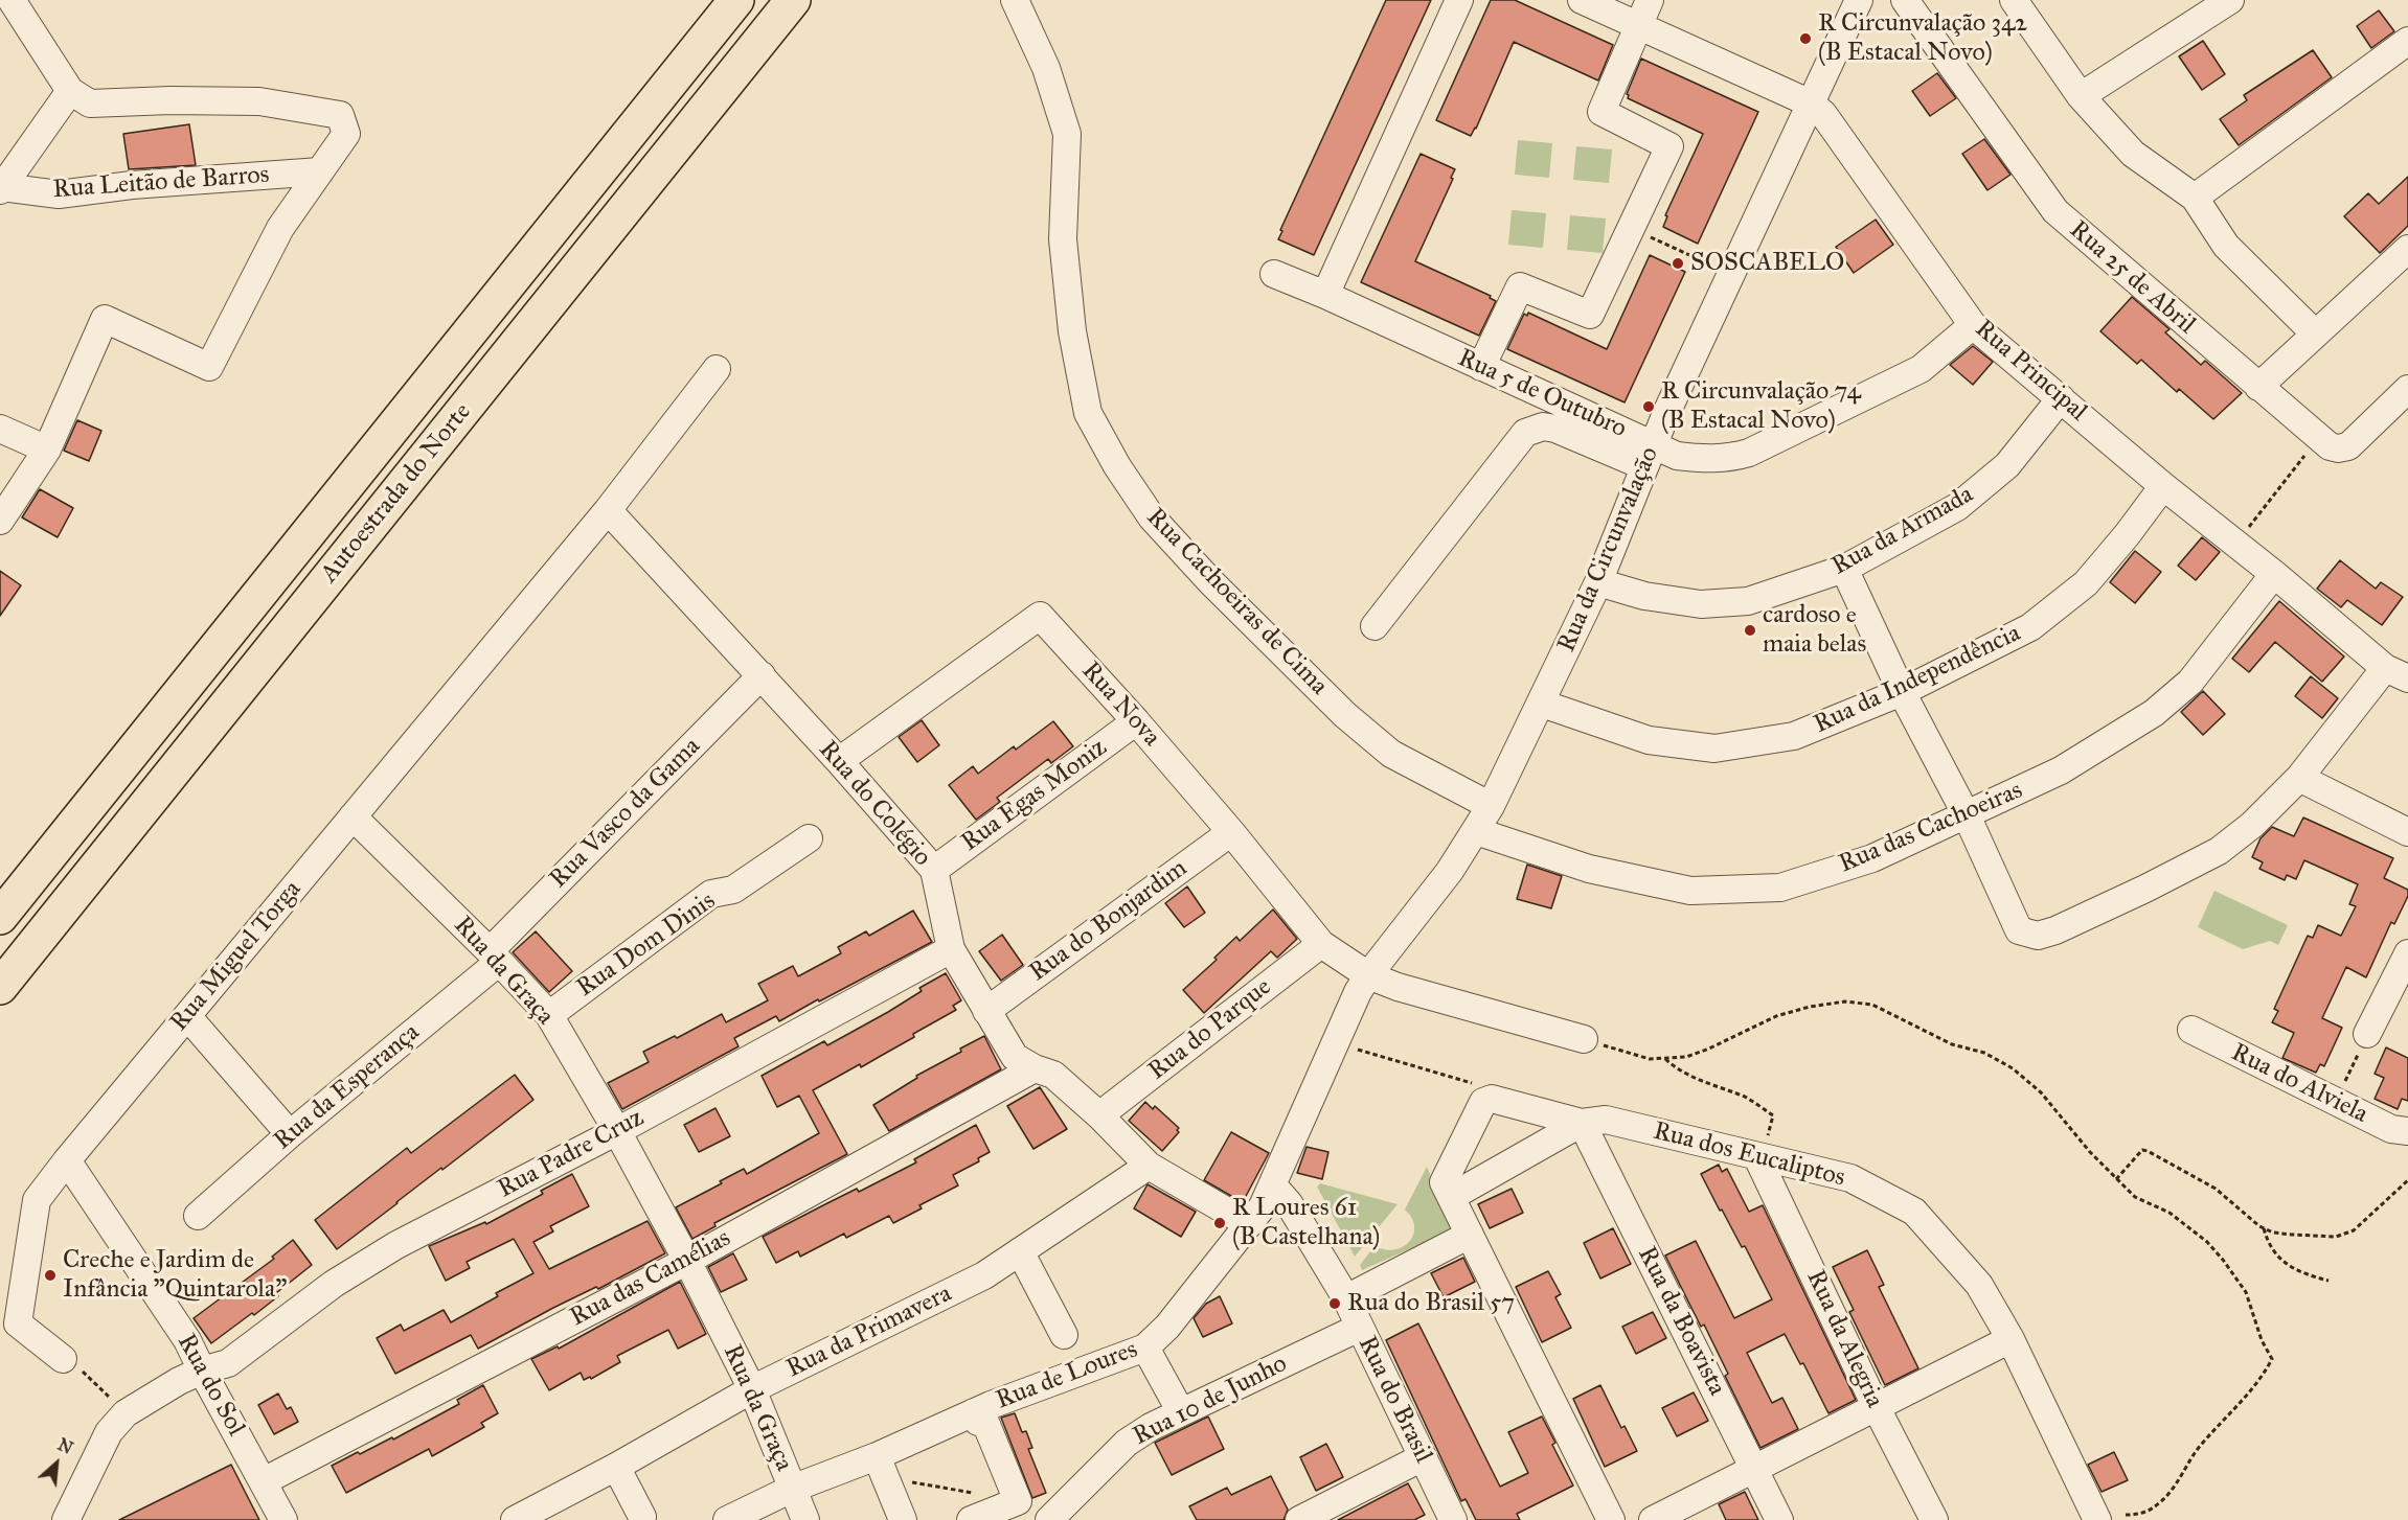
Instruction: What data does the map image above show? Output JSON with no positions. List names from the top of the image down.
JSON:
{
  "streets": {
    "highway": ["Autoestrada do Norte"],
    "street": [
      "Rua Leitão de Barros",
      "Rua 25 de Abril",
      "Rua Principal",
      "Rua 5 de Outubro",
      "Rua da Armada",
      "Rua da Circunvalação",
      "Rua Cachoeiras de Cima",
      "Rua da Independência",
      "Rua Nova",
      "Rua Egas Moniz",
      "Rua do Colégio",
      "Rua Vasco da Gama",
      "Rua das Cachoeiras",
      "Rua do Bonjardim",
      "Rua Dom Dinis",
      "Rua Miguel Torga",
      "Rua da Graça",
      "Rua do Parque",
      "Rua do Alviela",
      "Rua da Esperança",
      "Rua Padre Cruz",
      "Rua dos Eucaliptos",
      "Rua das Camélias",
      "Rua da Boavista",
      "Rua da Primavera",
      "Rua da Alegria",
      "Rua de Loures",
      "Rua do Sol",
      "Rua do Brasil",
      "Rua 10 de Junho"
    ]
  },
  "crossings": [
    ["Rua Principal", "Rua 5 de Outubro"],
    ["Rua Principal", "Rua da Armada"],
    ["Rua Principal", "Rua da Circunvalação"],
    ["Rua Principal", "Rua da Independência"],
    ["Rua Principal", "Rua das Cachoeiras"],
    ["Rua 5 de Outubro", "Rua da Circunvalação"],
    ["Rua da Armada", "Rua da Circunvalação"],
    ["Rua da Circunvalação", "Rua Cachoeiras de Cima"],
    ["Rua da Circunvalação", "Rua da Independência"],
    ["Rua da Circunvalação", "Rua das Cachoeiras"],
    ["Rua da Circunvalação", "Rua de Loures"],
    ["Rua Nova", "Rua Egas Moniz"],
    ["Rua Nova", "Rua do Colégio"],
    ["Rua Nova", "Rua do Bonjardim"],
    ["Rua Nova", "Rua do Parque"],
    ["Rua Nova", "Rua de Loures"],
    ["Rua Egas Moniz", "Rua do Colégio"],
    ["Rua do Colégio", "Rua Vasco da Gama"],
    ["Rua do Colégio", "Rua do Bonjardim"],
    ["Rua do Colégio", "Rua Miguel Torga"],
    ["Rua do Colégio", "Rua do Parque"],
    ["Rua do Colégio", "Rua Padre Cruz"],
    ["Rua do Colégio", "Rua das Camélias"],
    ["Rua do Colégio", "Rua da Primavera"],
    ["Rua do Colégio", "Rua de Loures"],
    ["Rua Vasco da Gama", "Rua da Graça"],
    ["Rua Vasco da Gama", "Rua da Esperança"],
    ["Rua Dom Dinis", "Rua da Graça"],
    ["Rua Miguel Torga", "Rua da Graça"],
    ["Rua Miguel Torga", "Rua do Sol"],
    ["Rua da Graça", "Rua da Esperança"],
    ["Rua da Graça", "Rua Padre Cruz"],
    ["Rua da Graça", "Rua das Camélias"],
    ["Rua da Graça", "Rua da Primavera"],
    ["Rua da Graça", "Rua de Loures"],
    ["Rua Padre Cruz", "Rua do Sol"],
    ["Rua dos Eucaliptos", "Rua da Boavista"],
    ["Rua dos Eucaliptos", "Rua da Alegria"],
    ["Rua das Camélias", "Rua do Sol"],
    ["Rua de Loures", "Rua do Brasil"],
    ["Rua do Brasil", "Rua 10 de Junho"]
  ],
  "places": [
    "R Circunvalação 342 (B Estacal Novo)",
    "SOSCABELO",
    "R Circunvalação 74 (B Estacal Novo)",
    "cardoso e maia belas",
    "R Loures 61 (B Castelhana)",
    "Creche e Jardim de Infância \"Quintarola\"",
    "Rua do Brasil 57"
  ],
  "north": "top right"
}
